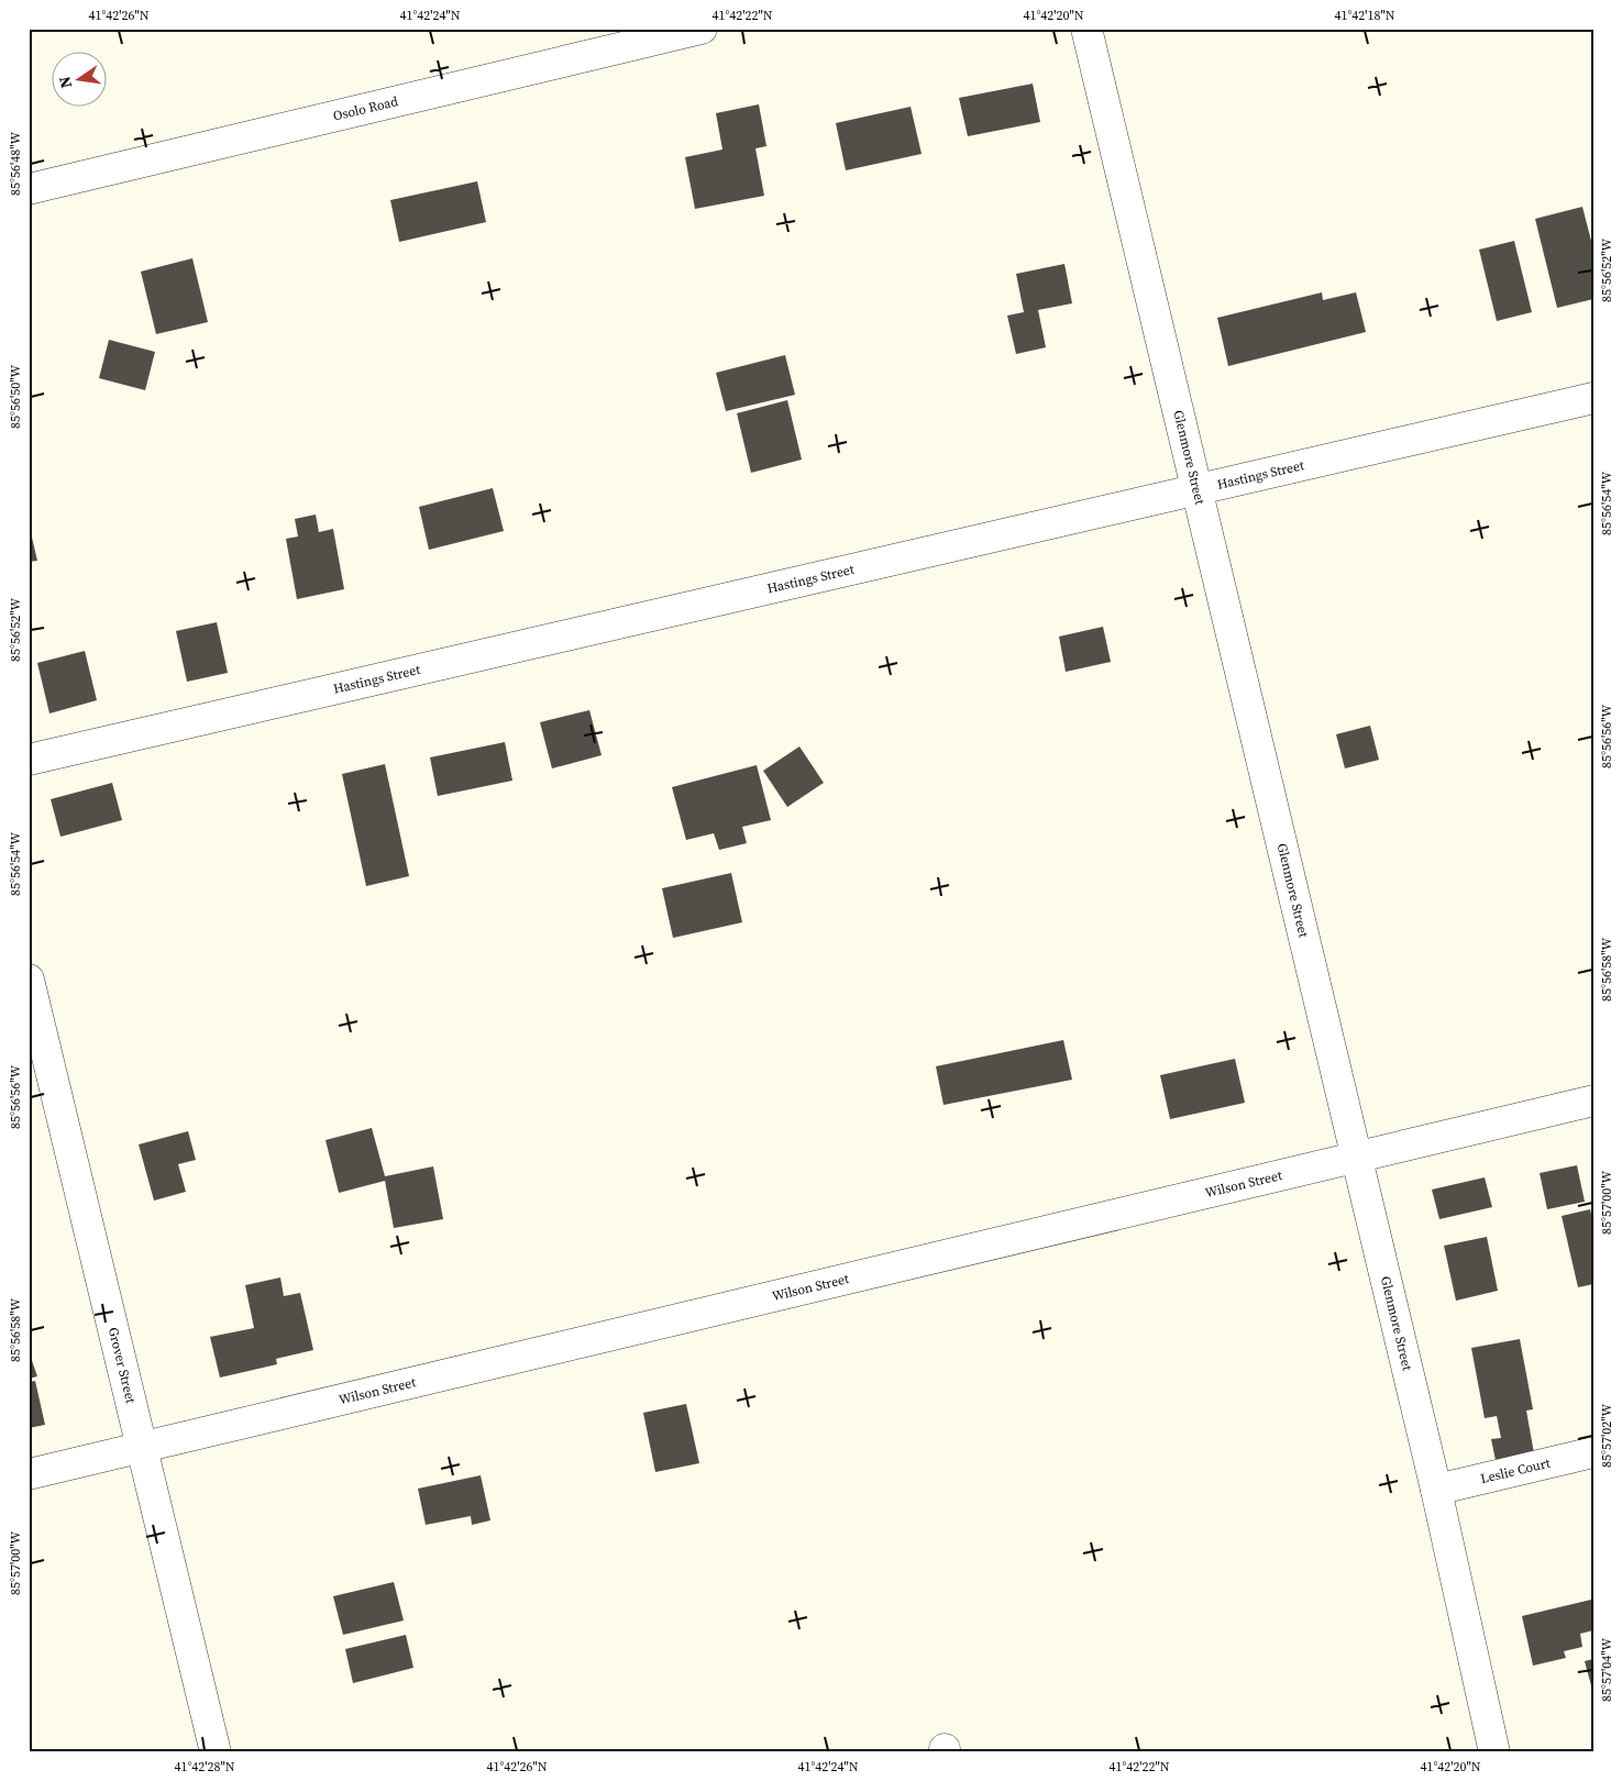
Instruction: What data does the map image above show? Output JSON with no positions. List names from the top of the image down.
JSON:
{
  "streets": {
    "street": [
      "Osolo Road",
      "Glenmore Street",
      "Hastings Street",
      "Wilson Street",
      "Grover Street",
      "Leslie Court"
    ]
  },
  "crossings": [
    ["Glenmore Street", "Hastings Street"],
    ["Glenmore Street", "Wilson Street"],
    ["Glenmore Street", "Leslie Court"],
    ["Wilson Street", "Grover Street"]
  ],
  "north": "left",
  "coordinates": [
    "41°42'26\"N",
    "41°42'24\"N",
    "41°42'22\"N",
    "41°42'20\"N",
    "41°42'18\"N",
    "85°56'48\"W",
    "85°56'52\"W",
    "85°56'50\"W",
    "85°56'54\"W",
    "85°56'56\"W",
    "85°56'58\"W",
    "85°57'00\"W",
    "85°57'02\"W",
    "85°57'04\"W",
    "41°42'28\"N"
  ]
}
